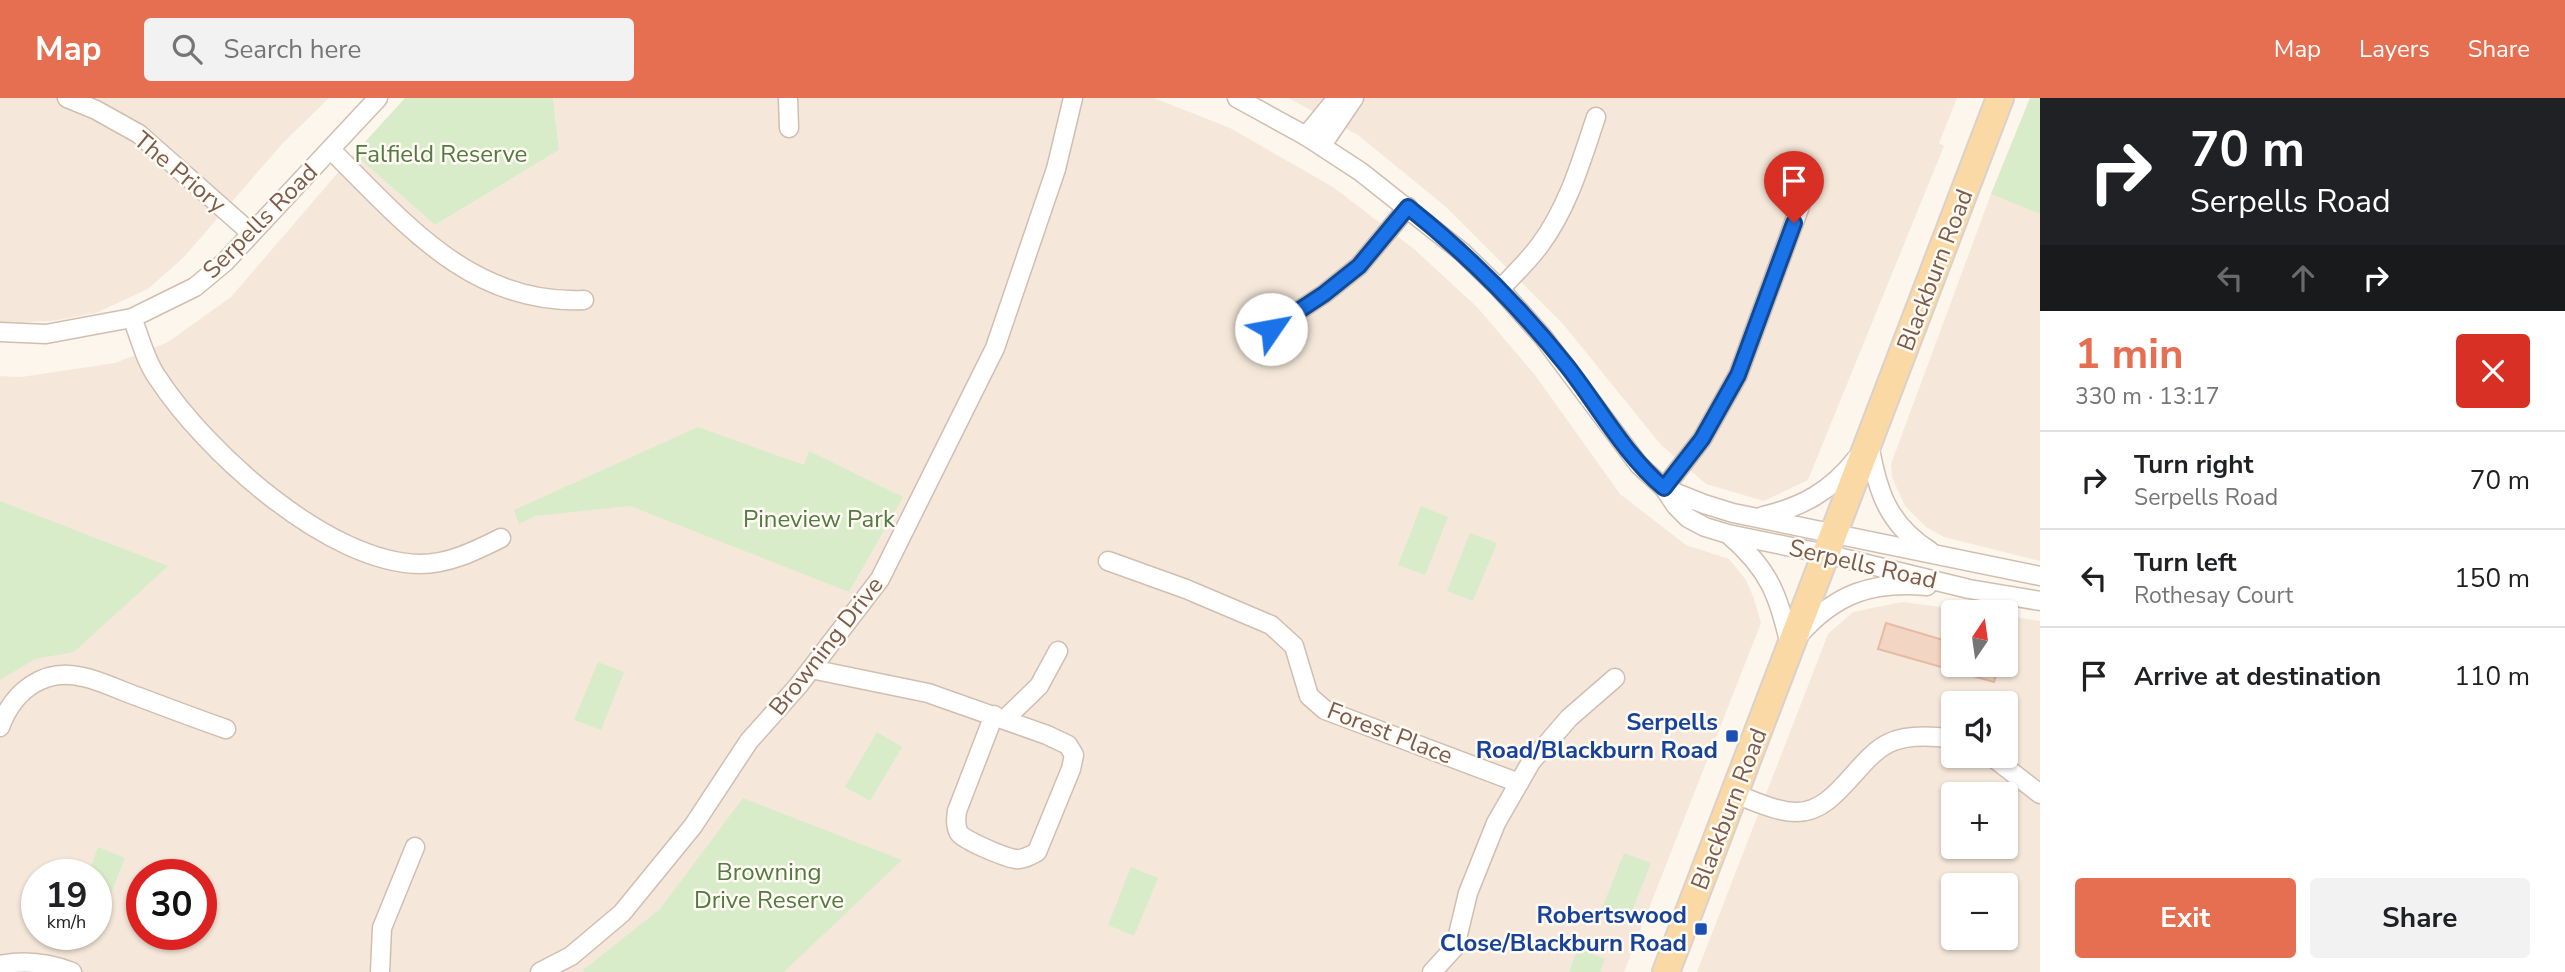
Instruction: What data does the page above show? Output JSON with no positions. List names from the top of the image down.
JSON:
{
  "streets": {
    "main road": ["Blackburn Road"],
    "street": [
      "The Priory",
      "Serpells Road",
      "Browning Drive",
      "Forest Place"
    ]
  },
  "crossings": [
    ["The Priory", "Serpells Road"],
    ["Serpells Road", "Blackburn Road"]
  ],
  "parks": ["Falfield Reserve", "Pineview Park", "Browning Drive Reserve"],
  "places": {
    "transit": ["Serpells Road/Blackburn Road", "Robertswood Close/Blackburn Road"]
  },
  "north": "top",
  "page": {
    "header": "Map",
    "search": "Search here",
    "nav": ["Map", "Layers", "Share"],
    "turn": ["70 m", "Serpells Road"],
    "heading": ["1 min", "330 m · 13:17"],
    "list": [
      {
        "name": "Turn right",
        "note": "Serpells Road",
        "value": "70 m"
      },
      {
        "name": "Turn left",
        "note": "Rothesay Court",
        "value": "150 m"
      },
      {
        "name": "Arrive at destination",
        "value": "110 m"
      }
    ],
    "map_buttons": ["+", "−"],
    "speed": "19 km/h",
    "limit": "30",
    "buttons": ["Exit", "Share"]
  }
}
